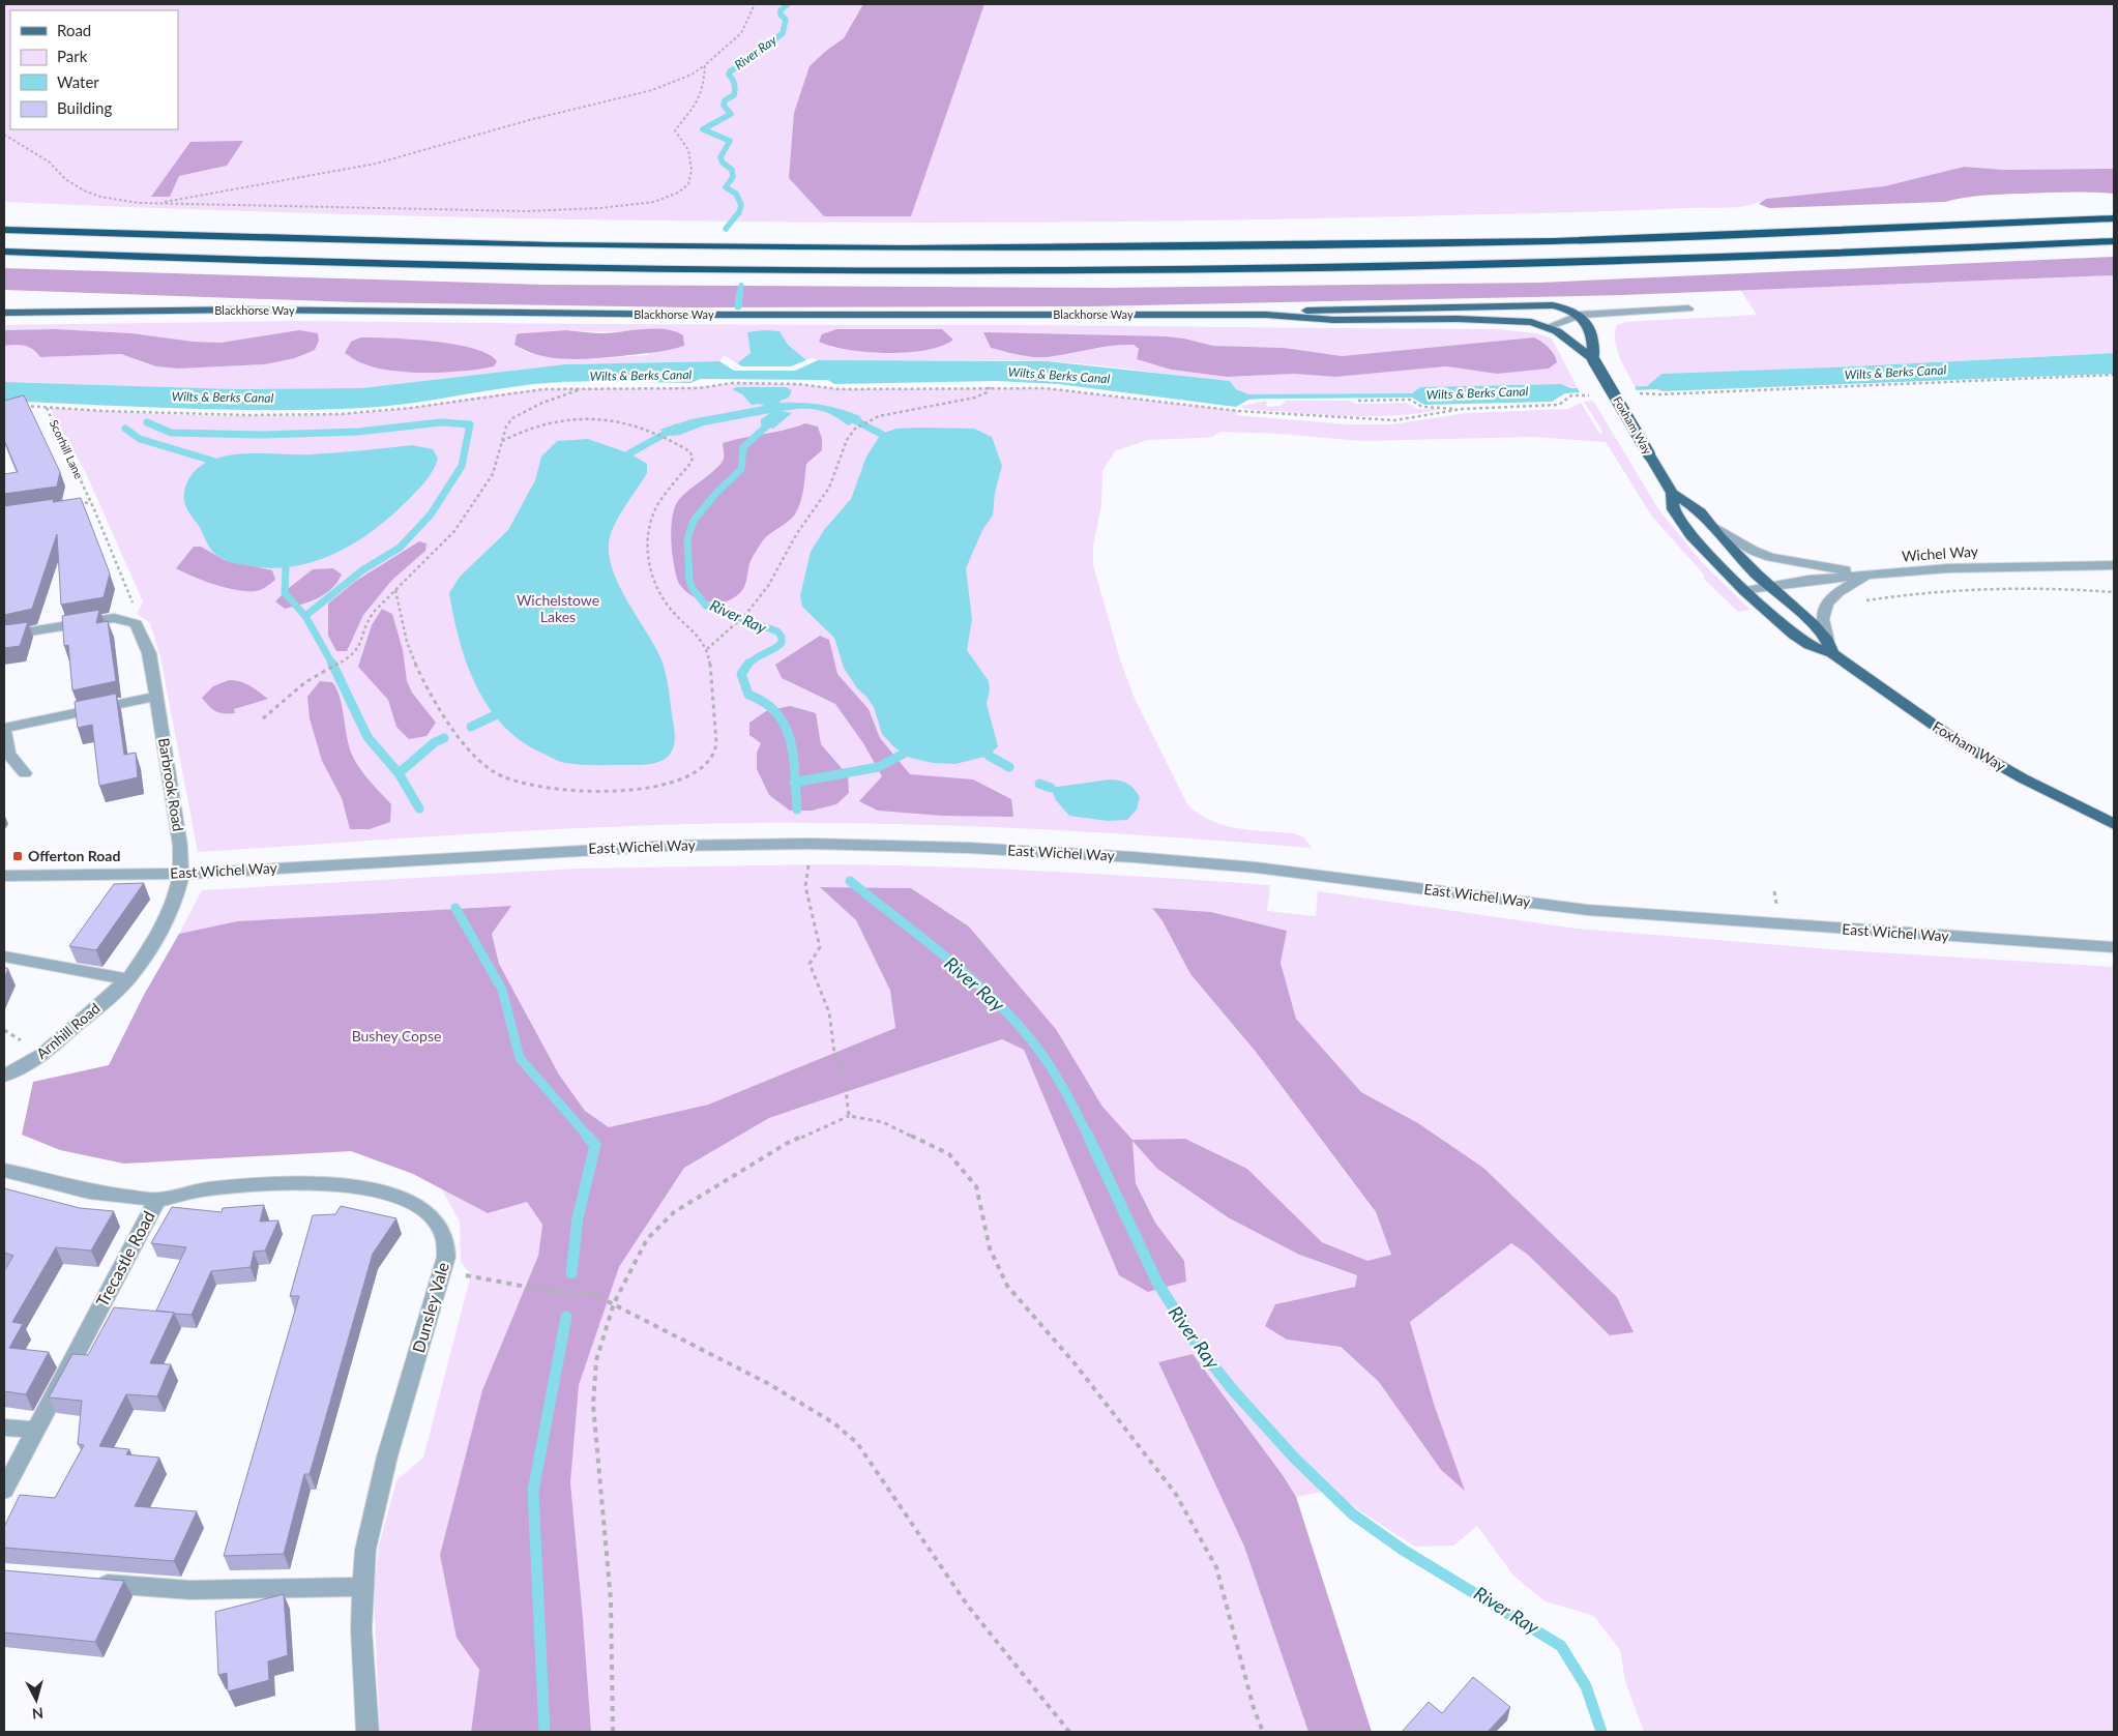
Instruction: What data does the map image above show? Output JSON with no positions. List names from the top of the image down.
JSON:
{
  "streets": {
    "main road": ["Blackhorse Way", "Foxham Way"],
    "street": [
      "Wichel Way",
      "Barbrook Road",
      "East Wichel Way",
      "Arnhill Road",
      "Trecastle Road",
      "Dunsley Vale"
    ],
    "path": ["Scorhill Lane"]
  },
  "crossings": [
    ["Blackhorse Way", "Foxham Way"],
    ["Foxham Way", "Wichel Way"],
    ["Scorhill Lane", "Barbrook Road"],
    ["Barbrook Road", "East Wichel Way"],
    ["Barbrook Road", "Arnhill Road"],
    ["East Wichel Way", "Arnhill Road"],
    ["Trecastle Road", "Dunsley Vale"]
  ],
  "water": ["River Ray", "Wilts & Berks Canal"],
  "parks": ["Wichelstowe Lakes", "Bushey Copse"],
  "places": {
    "transit": ["Offerton Road"]
  },
  "legend": [
    "Road",
    "Park",
    "Water",
    "Building"
  ],
  "north": "bottom"
}
